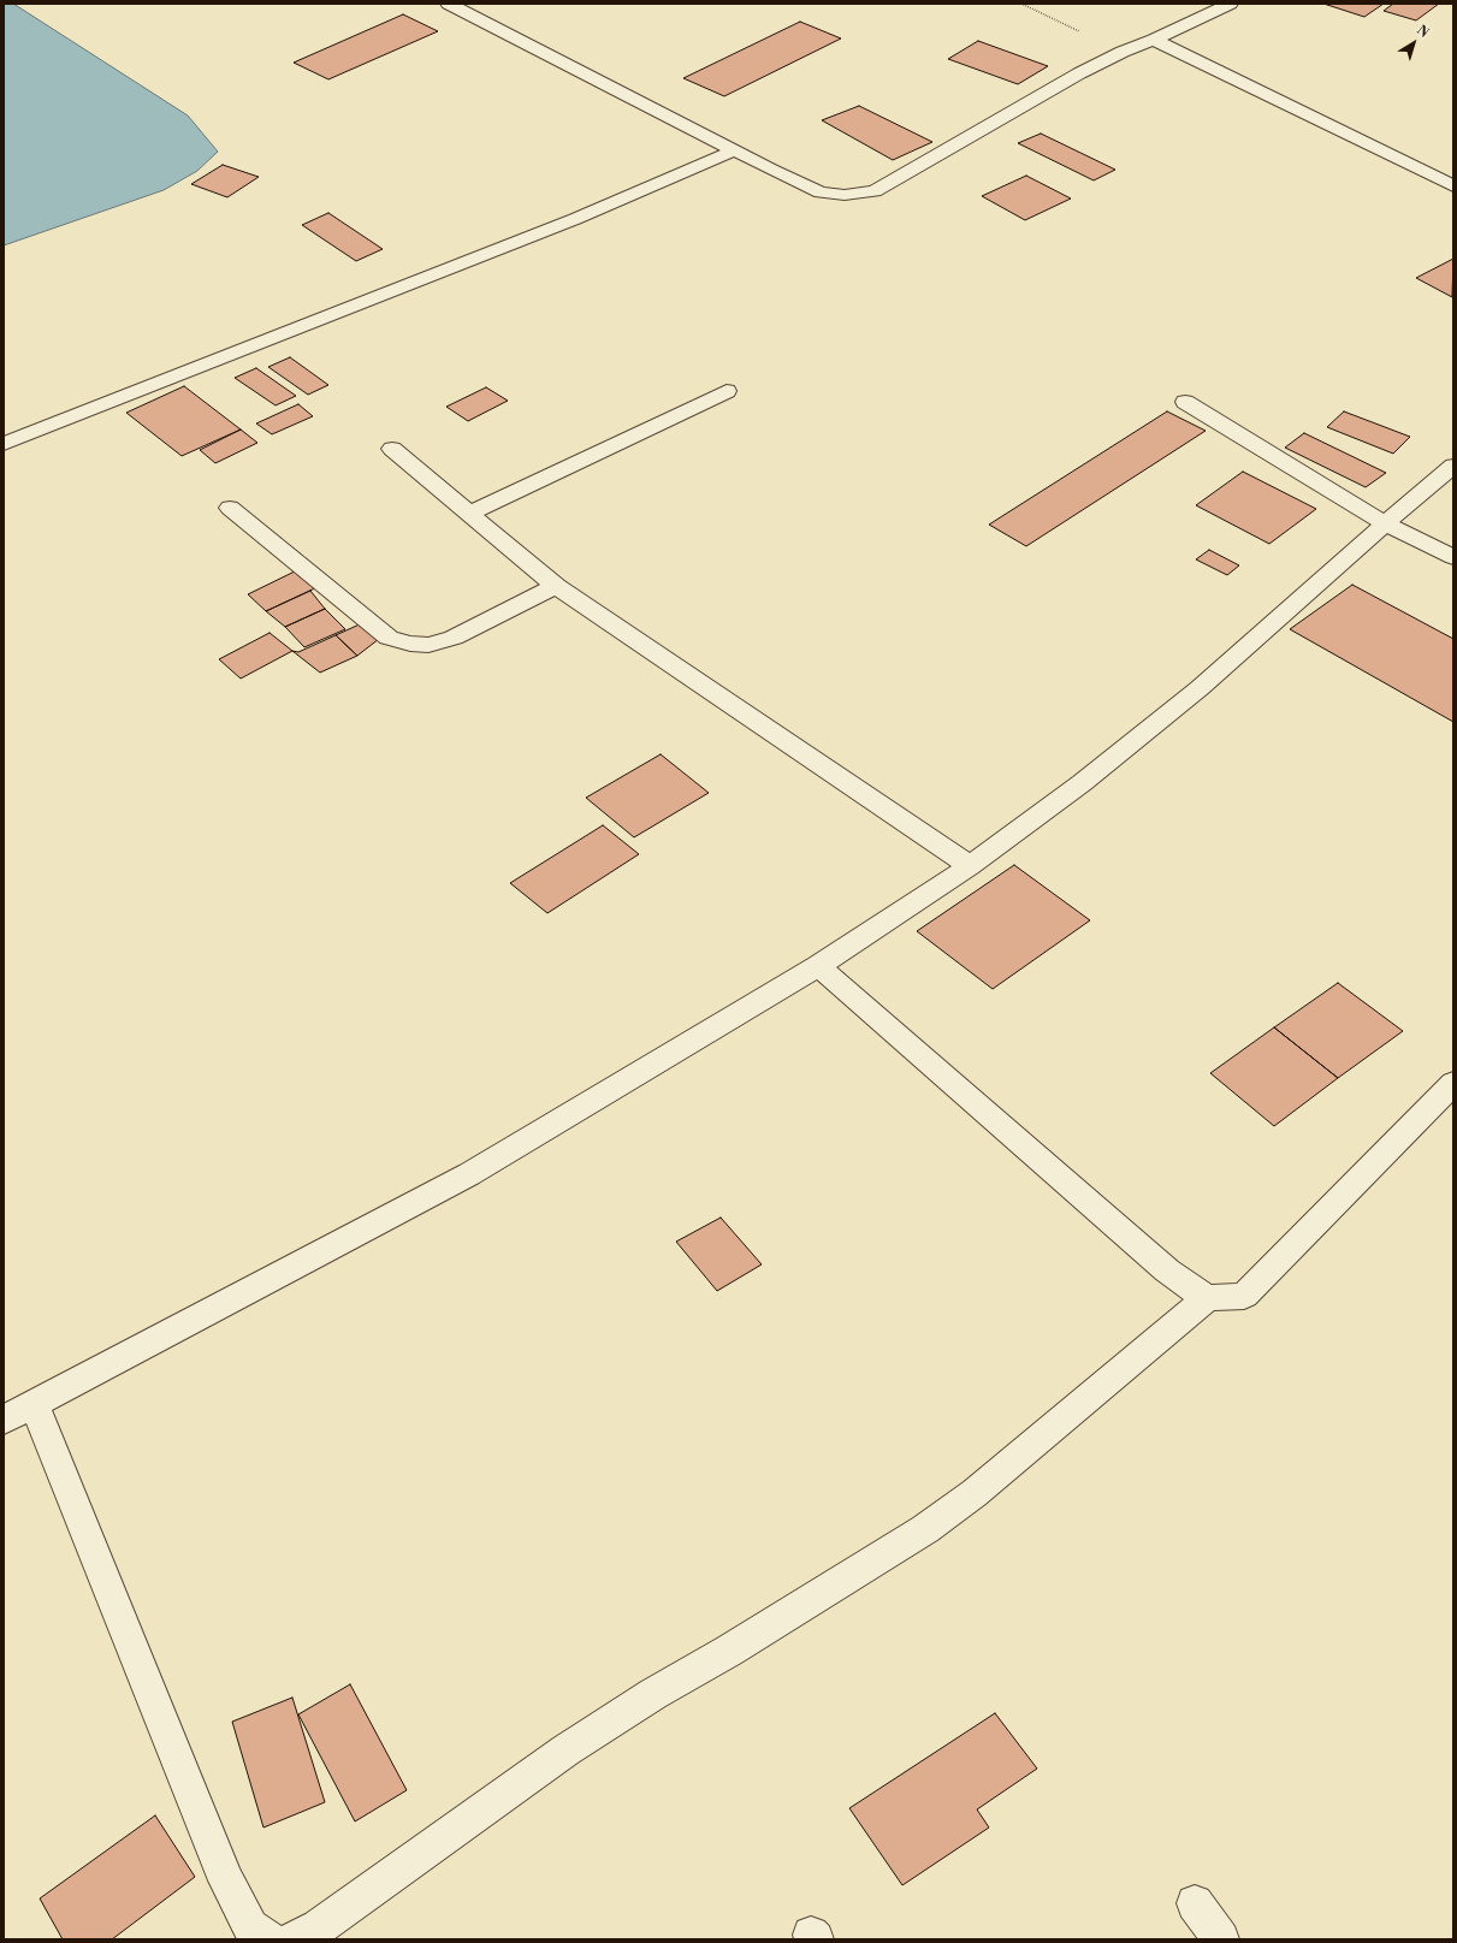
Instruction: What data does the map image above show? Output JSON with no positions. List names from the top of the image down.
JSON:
{
  "north": "top right"
}
